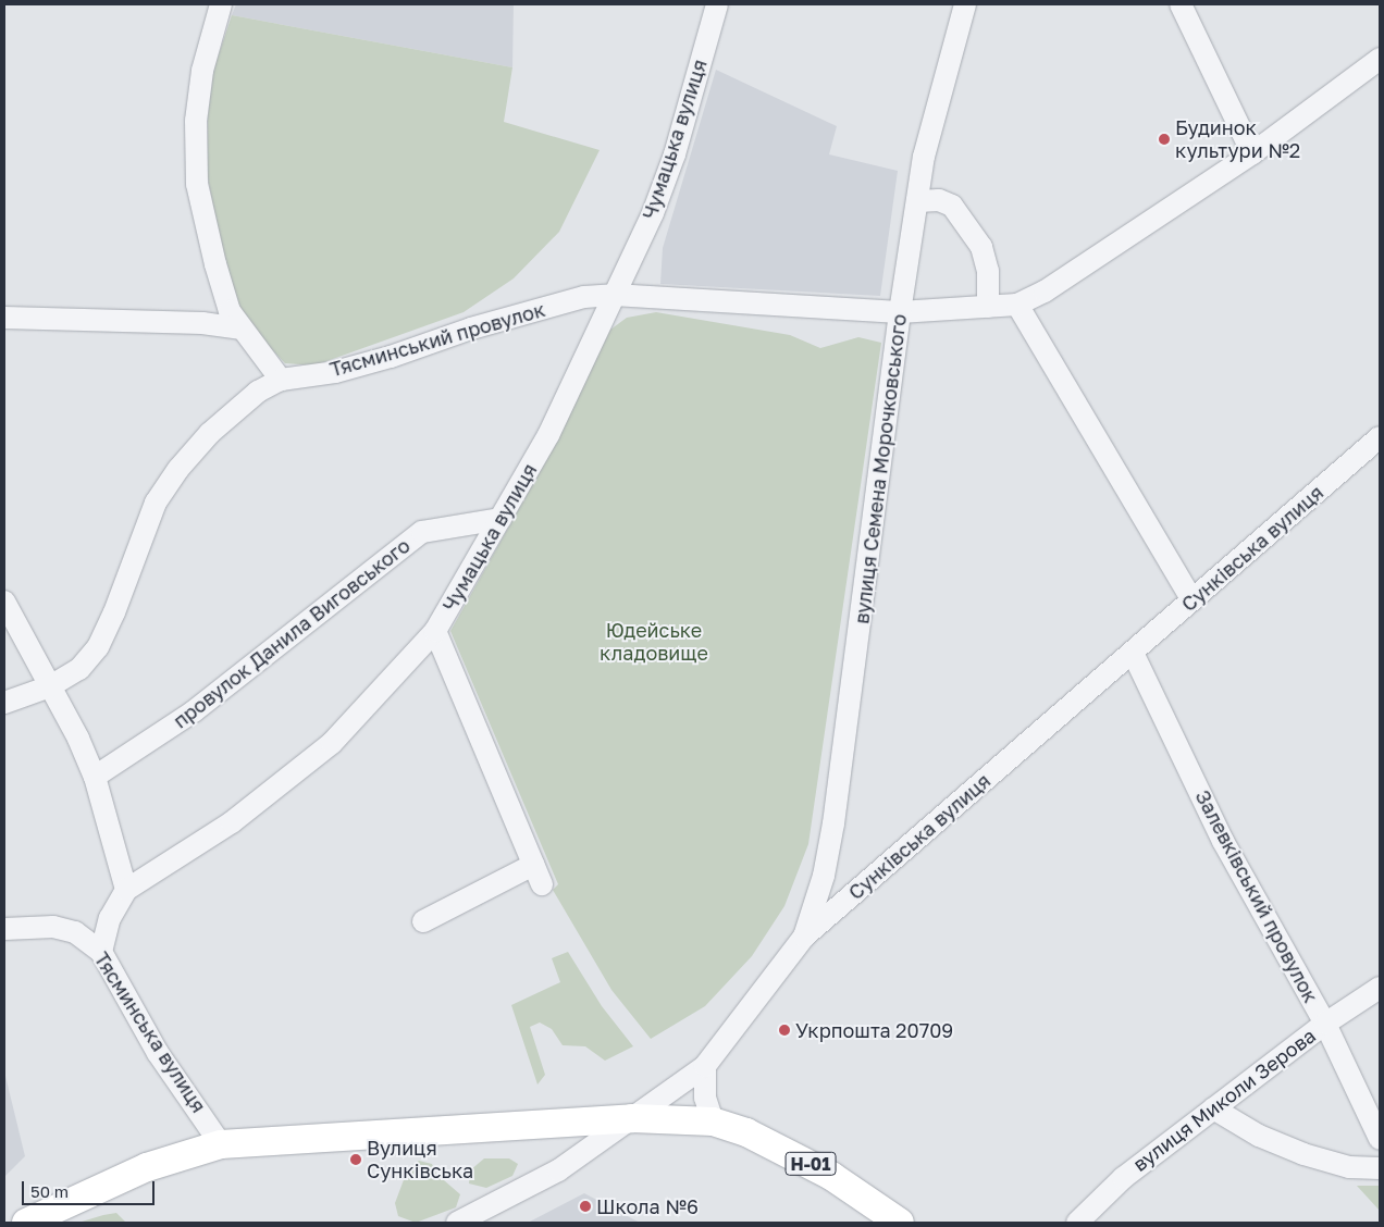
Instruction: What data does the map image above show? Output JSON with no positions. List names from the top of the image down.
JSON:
{
  "streets": {
    "main road": ["Н-01"],
    "street": [
      "Чумацька вулиця",
      "Тясминський провулок",
      "вулиця Семена Морочковського",
      "Сунківська вулиця",
      "провулок Данила Виговського",
      "Залевківський провулок",
      "Тясминська вулиця",
      "вулиця Миколи Зерова"
    ]
  },
  "crossings": [
    ["Чумацька вулиця", "Тясминський провулок"],
    ["Чумацька вулиця", "провулок Данила Виговського"],
    ["Чумацька вулиця", "Тясминська вулиця"],
    ["Тясминський провулок", "вулиця Семена Морочковського"],
    ["вулиця Семена Морочковського", "Сунківська вулиця"],
    ["Сунківська вулиця", "Залевківський провулок"],
    ["Сунківська вулиця", "Н-01"],
    ["Залевківський провулок", "вулиця Миколи Зерова"],
    ["Тясминська вулиця", "Н-01"]
  ],
  "parks": ["Юдейське кладовище"],
  "places": [
    "Будинок культури №2",
    "Укрпошта 20709",
    "Вулиця Сунківська",
    "Школа №6"
  ],
  "scale_bar": "50 m"
}
